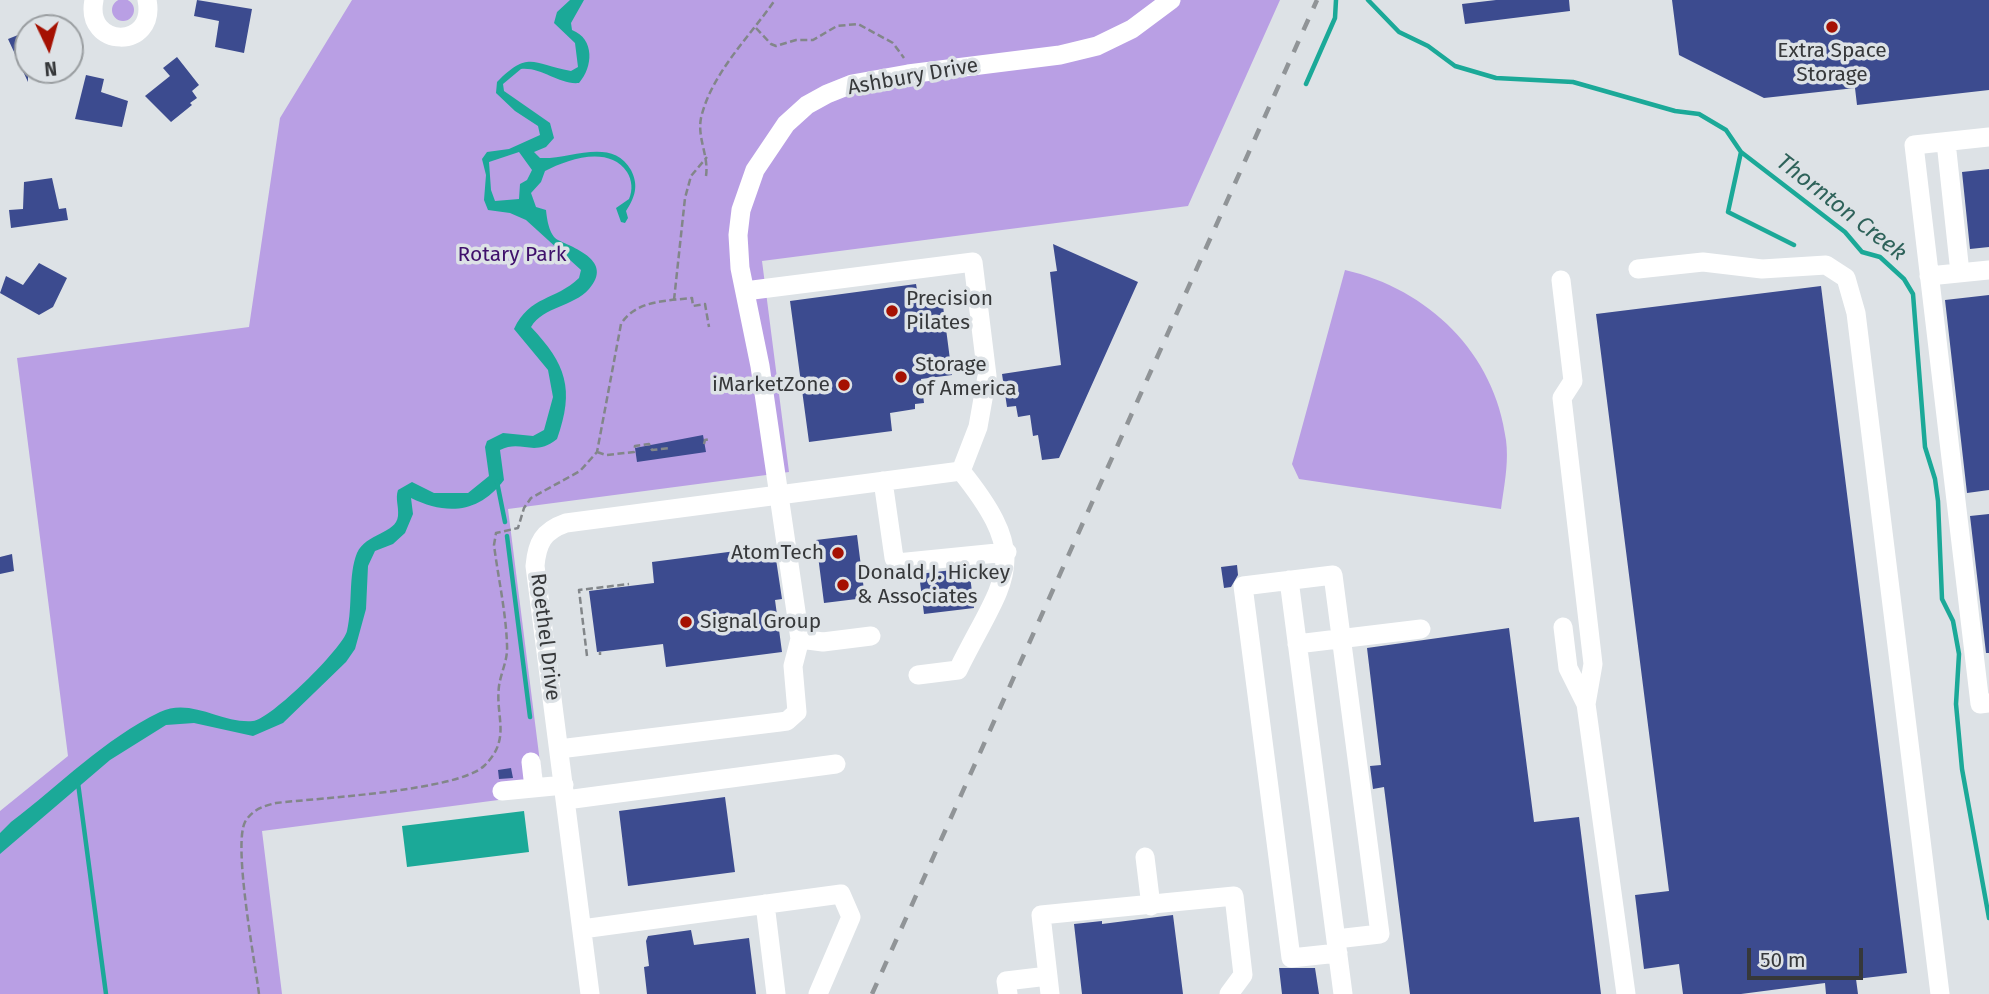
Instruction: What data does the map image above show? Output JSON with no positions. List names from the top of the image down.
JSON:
{
  "streets": {
    "street": ["Ashbury Drive", "Roethel Drive"]
  },
  "crossings": [
    ["Ashbury Drive", "Roethel Drive"]
  ],
  "water": ["Thornton Creek"],
  "parks": ["Rotary Park"],
  "places": [
    "Extra Space Storage",
    "Precision Pilates",
    "Storage of America",
    "iMarketZone",
    "AtomTech",
    "Donald J. Hickey & Associates",
    "Signal Group"
  ],
  "scale_bar": "50 m",
  "north": "bottom"
}
